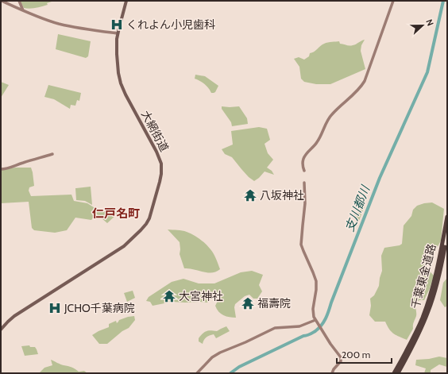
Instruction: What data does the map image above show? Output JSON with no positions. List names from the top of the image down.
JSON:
{
  "streets": {
    "highway": ["千葉東金道路"],
    "main road": ["大網街道"]
  },
  "districts": ["仁戸名町"],
  "water": ["支川都川"],
  "places": {
    "hospital": ["くれよん小児歯科", "JCHO千葉病院"],
    "temple": ["八坂神社", "大宮神社", "福壽院"]
  },
  "scale_bar": "200 m",
  "north": "right"
}
